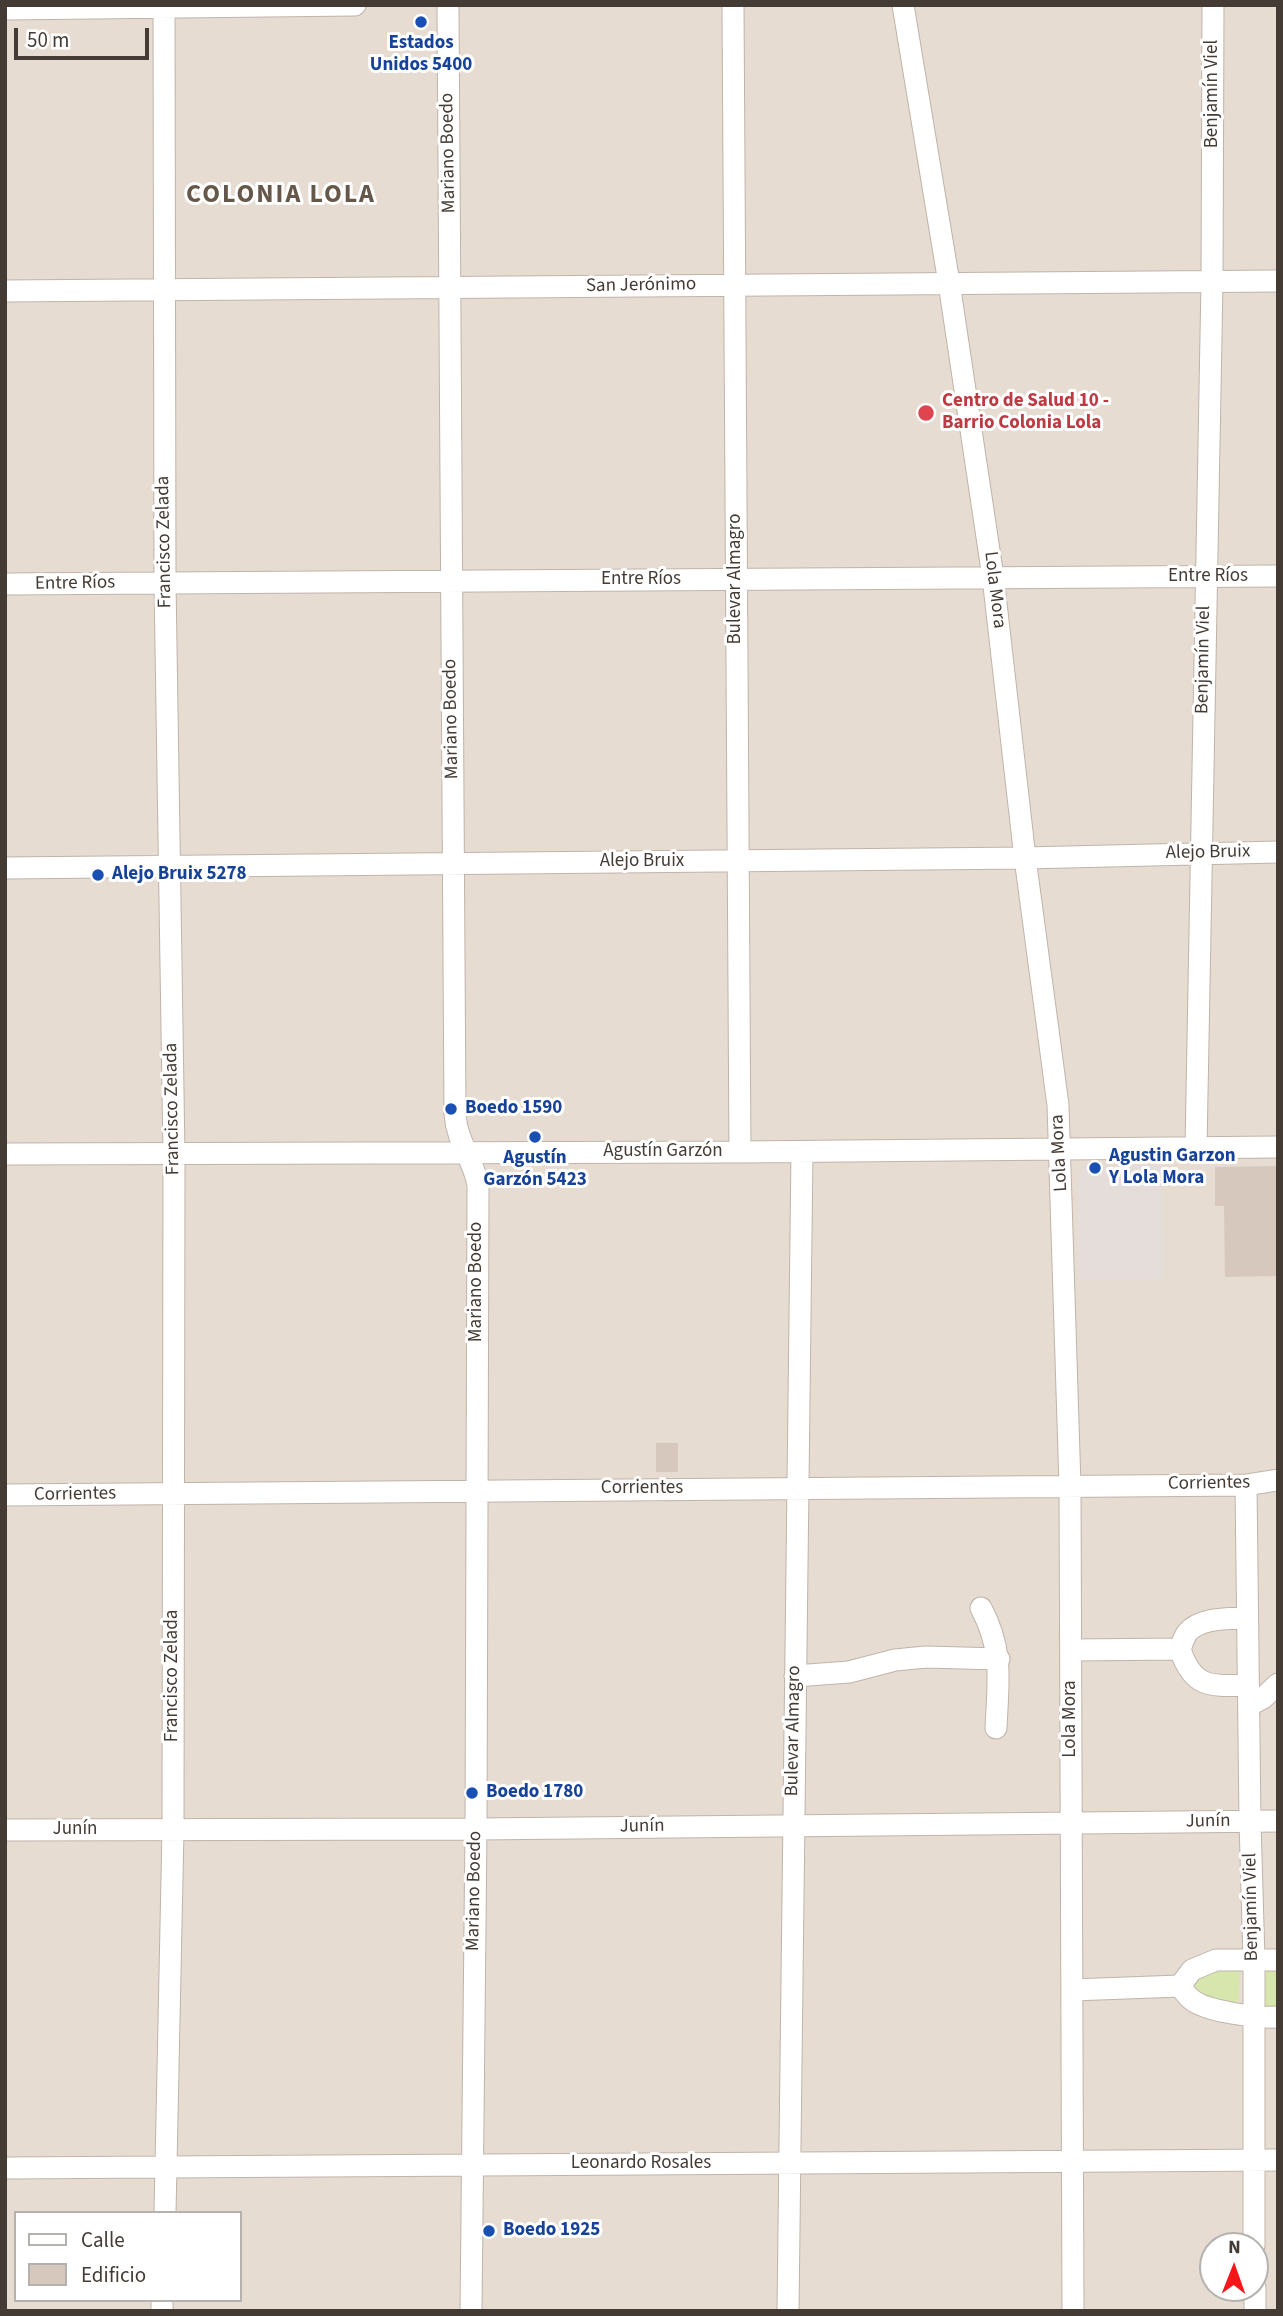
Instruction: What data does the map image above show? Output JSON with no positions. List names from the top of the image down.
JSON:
{
  "streets": {
    "street": [
      "Benjamín Viel",
      "Mariano Boedo",
      "San Jerónimo",
      "Francisco Zelada",
      "Entre Ríos",
      "Bulevar Almagro",
      "Lola Mora",
      "Alejo Bruix",
      "Agustín Garzón",
      "Corrientes",
      "Junín",
      "Leonardo Rosales"
    ]
  },
  "crossings": [
    ["Benjamín Viel", "San Jerónimo"],
    ["Benjamín Viel", "Entre Ríos"],
    ["Benjamín Viel", "Alejo Bruix"],
    ["Benjamín Viel", "Agustín Garzón"],
    ["Benjamín Viel", "Corrientes"],
    ["Benjamín Viel", "Junín"],
    ["Benjamín Viel", "Leonardo Rosales"],
    ["Mariano Boedo", "San Jerónimo"],
    ["Mariano Boedo", "Entre Ríos"],
    ["Mariano Boedo", "Alejo Bruix"],
    ["Mariano Boedo", "Agustín Garzón"],
    ["Mariano Boedo", "Corrientes"],
    ["Mariano Boedo", "Junín"],
    ["Mariano Boedo", "Leonardo Rosales"],
    ["San Jerónimo", "Francisco Zelada"],
    ["San Jerónimo", "Bulevar Almagro"],
    ["San Jerónimo", "Lola Mora"],
    ["Francisco Zelada", "Entre Ríos"],
    ["Francisco Zelada", "Alejo Bruix"],
    ["Francisco Zelada", "Agustín Garzón"],
    ["Francisco Zelada", "Corrientes"],
    ["Francisco Zelada", "Junín"],
    ["Francisco Zelada", "Leonardo Rosales"],
    ["Entre Ríos", "Bulevar Almagro"],
    ["Entre Ríos", "Lola Mora"],
    ["Bulevar Almagro", "Alejo Bruix"],
    ["Bulevar Almagro", "Agustín Garzón"],
    ["Bulevar Almagro", "Corrientes"],
    ["Bulevar Almagro", "Junín"],
    ["Bulevar Almagro", "Leonardo Rosales"],
    ["Lola Mora", "Alejo Bruix"],
    ["Lola Mora", "Agustín Garzón"],
    ["Lola Mora", "Corrientes"],
    ["Lola Mora", "Junín"],
    ["Lola Mora", "Leonardo Rosales"]
  ],
  "districts": ["COLONIA LOLA"],
  "places": [
    "Estados Unidos 5400",
    "Centro de Salud 10 - Barrio Colonia Lola",
    "Alejo Bruix 5278",
    "Boedo 1590",
    "Agustín Garzón 5423",
    "Agustin Garzon Y Lola Mora",
    "Boedo 1780",
    "Boedo 1925"
  ],
  "legend": ["Calle", "Edificio"],
  "scale_bar": "50 m",
  "north": "top"
}
